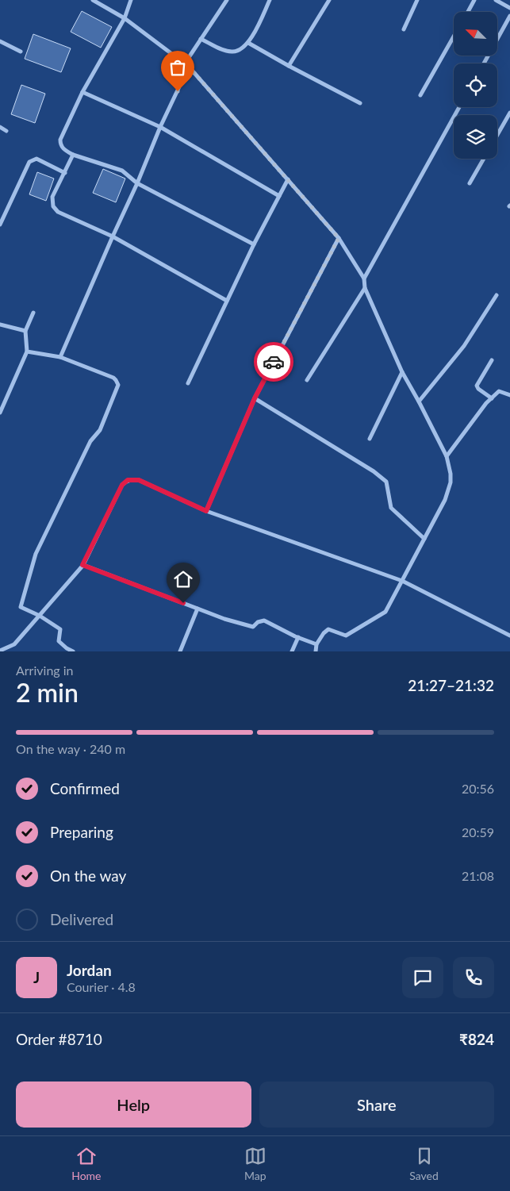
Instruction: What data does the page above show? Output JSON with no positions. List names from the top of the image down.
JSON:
{
  "north": "top left",
  "page": {
    "heading": ["2 min", "Arriving in", "21:27–21:32"],
    "panel": [
      "Jordan",
      "Courier · 4.8",
      "Order #8710",
      "₹824"
    ],
    "bar": "On the way · 240 m",
    "list": [
      ["Confirmed", "20:56"],
      ["Preparing", "20:59"],
      ["On the way", "21:08"],
      "Delivered"
    ],
    "round": "J",
    "buttons": ["Help", "Share"],
    "tabs": ["Home", "Map", "Saved"]
  }
}
